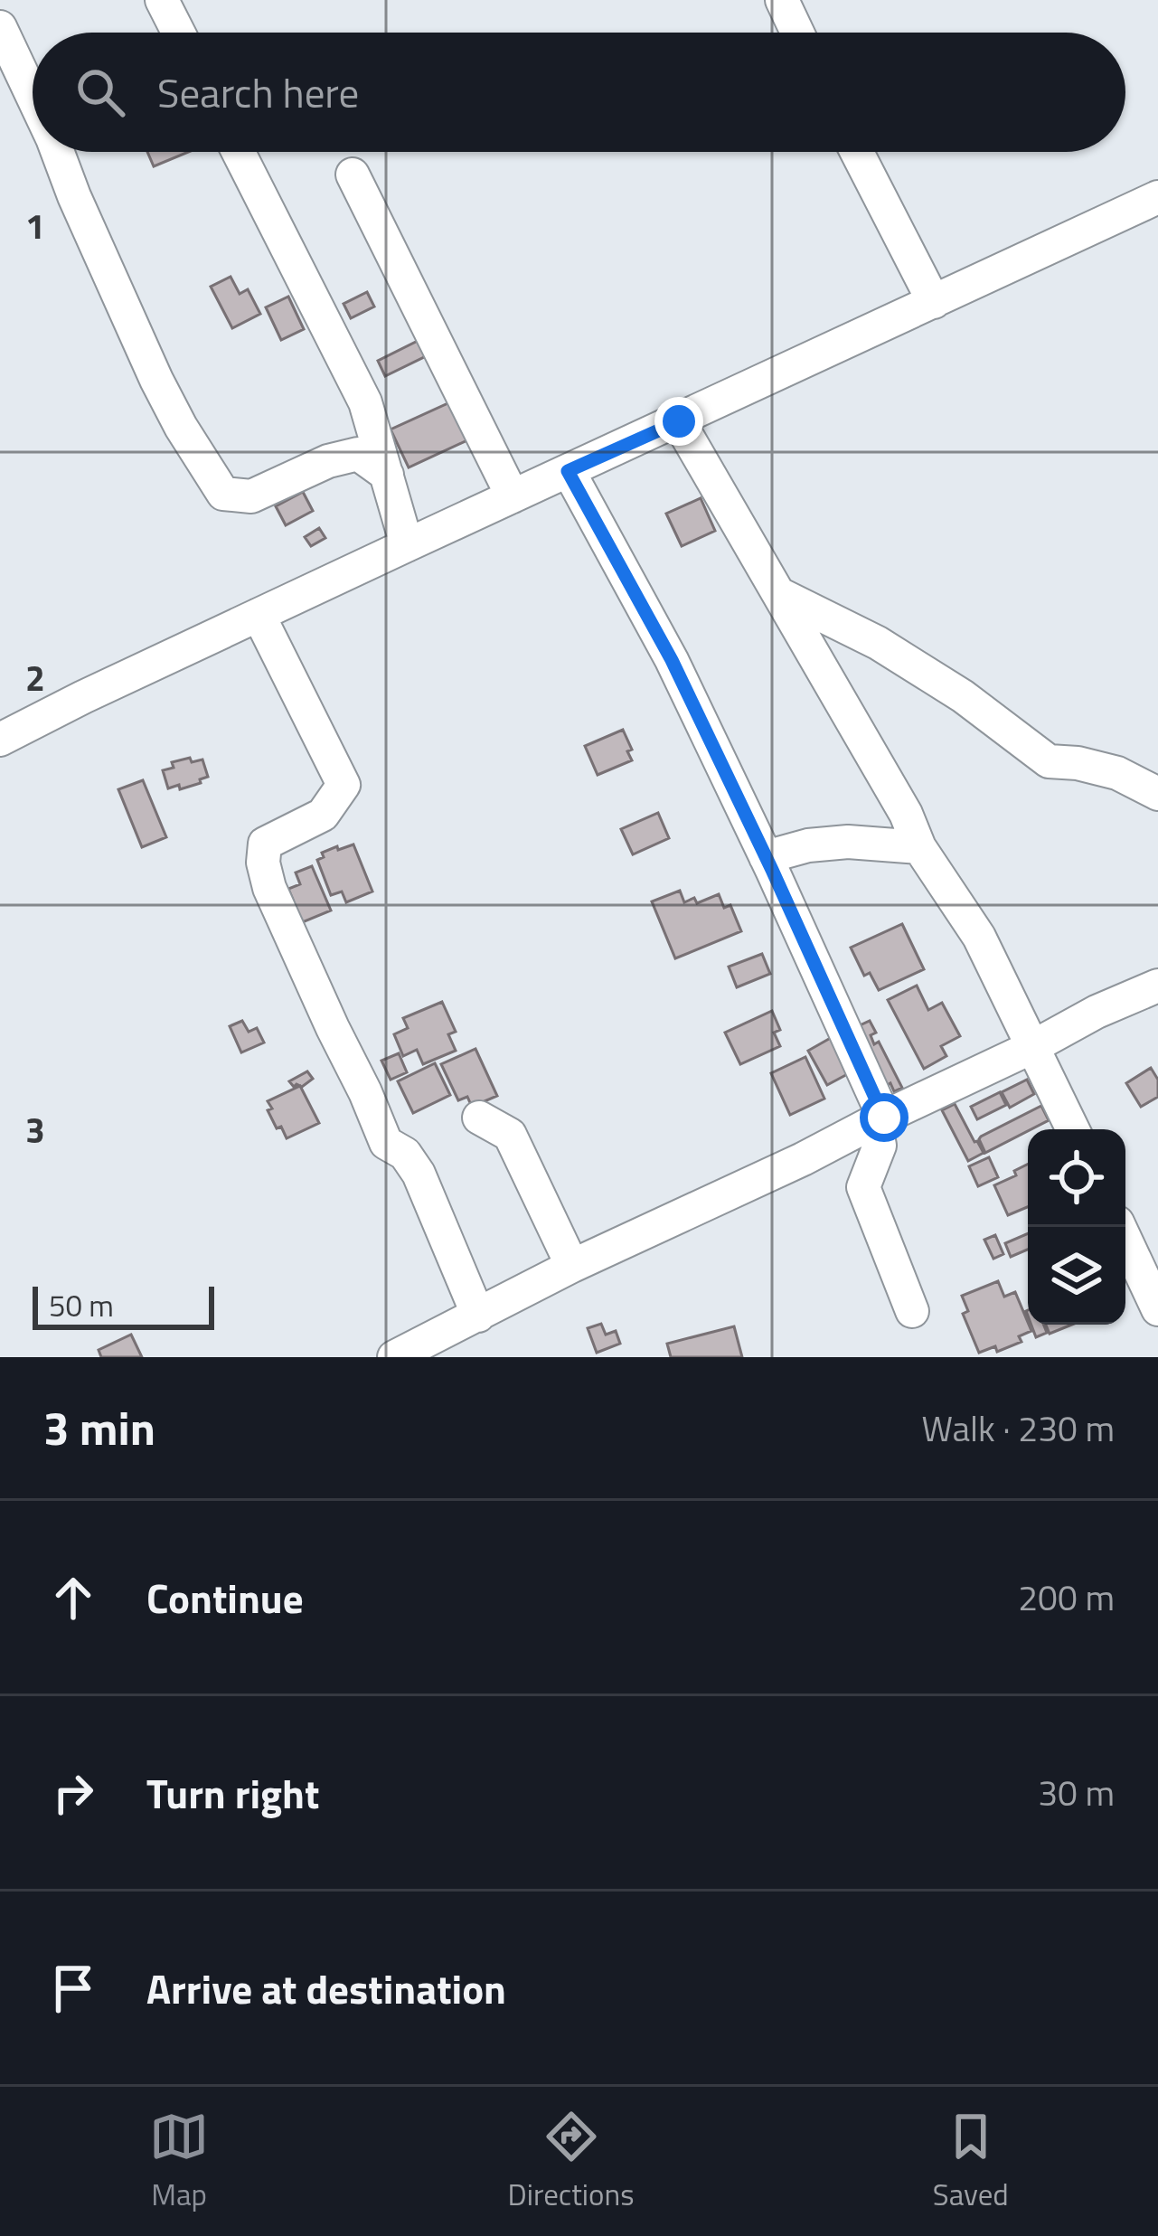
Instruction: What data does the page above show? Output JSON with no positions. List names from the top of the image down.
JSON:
{
  "scale_bar": "50 m",
  "page": {
    "search": "Search here",
    "scale": "50 m",
    "heading": ["3 min", "Walk · 230 m"],
    "list": [
      ["Continue", "200 m"],
      ["Turn right", "30 m"],
      "Arrive at destination"
    ],
    "nav": ["Map", "Directions", "Saved"]
  },
  "grid": {
    "rows": ["1", "2", "3"]
  }
}
